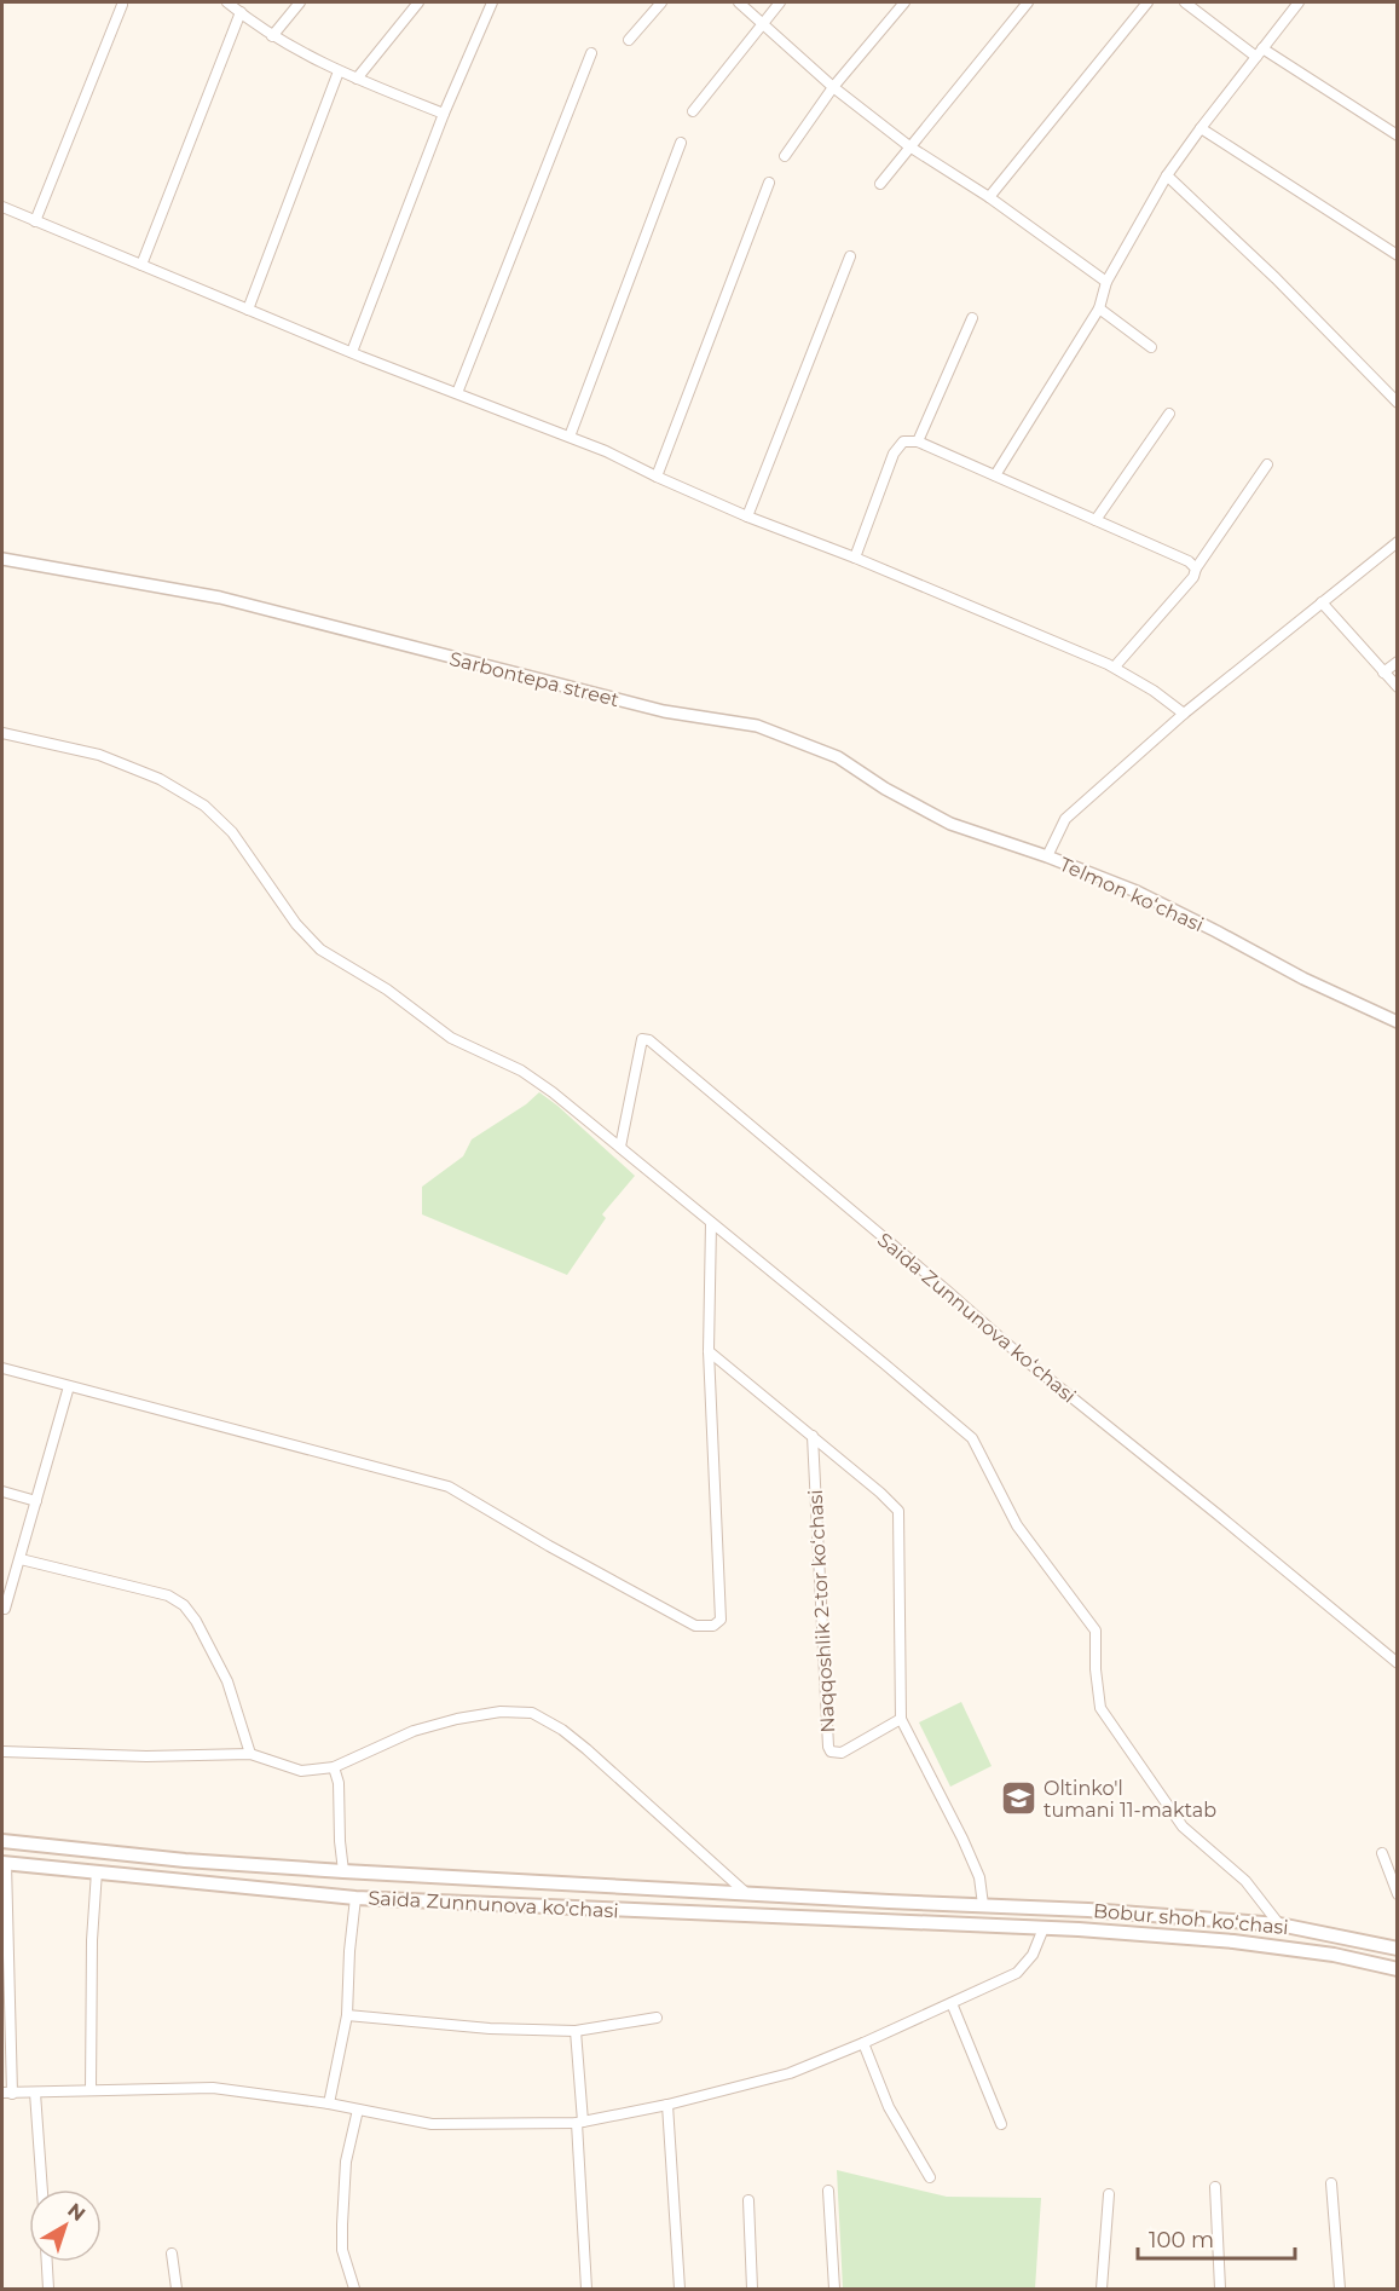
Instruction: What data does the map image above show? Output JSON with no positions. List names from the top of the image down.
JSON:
{
  "streets": {
    "main road": ["Saida Zunnunova ko'chasi", "Bobur shoh koʻchasi"],
    "street": [
      "Sarbontepa street",
      "Telmon koʻchasi",
      "Saida Zunnunova koʻchasi",
      "Naqqoshlik 2-tor koʻchasi"
    ]
  },
  "crossings": [
    ["Sarbontepa street", "Telmon koʻchasi"],
    ["Saida Zunnunova ko'chasi", "Bobur shoh koʻchasi"]
  ],
  "places": {
    "school or university": ["Oltinko'l tumani 11-maktab"]
  },
  "scale_bar": "100 m",
  "north": "top right"
}
